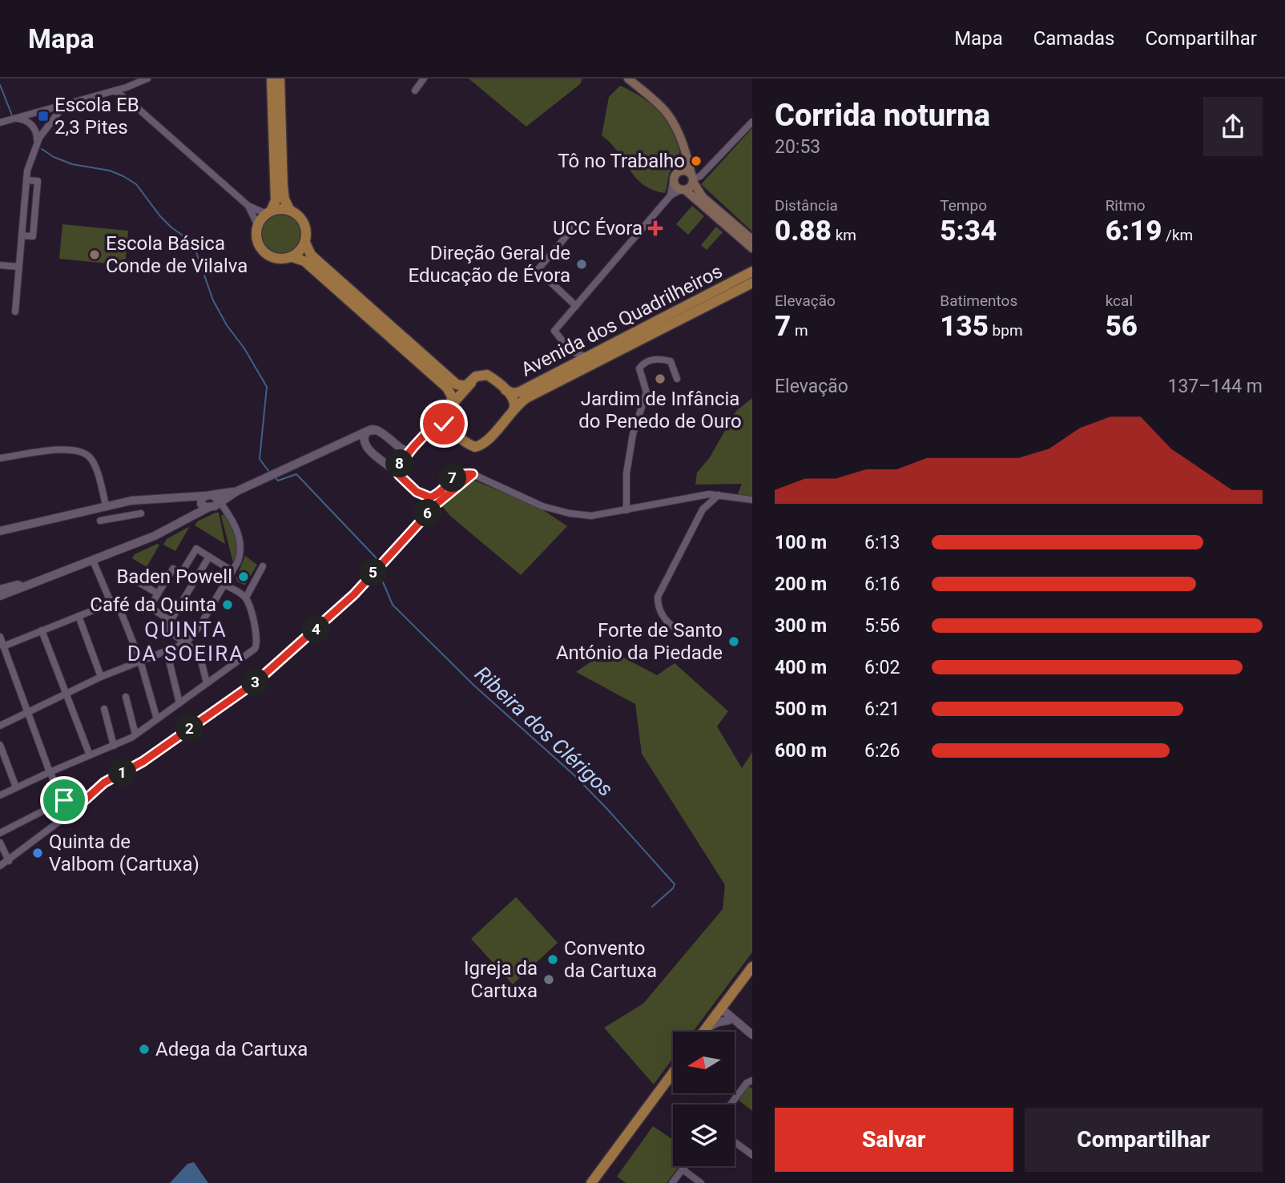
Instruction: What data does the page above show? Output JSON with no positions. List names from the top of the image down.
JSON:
{
  "streets": {
    "main road": ["Avenida dos Quadrilheiros"]
  },
  "districts": ["QUINTA DA SOEIRA"],
  "water": ["Ribeira dos Clérigos"],
  "places": {
    "transit": ["Escola EB 2,3 Pites"],
    "other": [
      "Tô no Trabalho",
      "Escola Básica Conde de Vilalva",
      "Direção Geral de Educação de Évora",
      "Jardim de Infância do Penedo de Ouro",
      "Baden Powell",
      "Café da Quinta",
      "Forte de Santo António da Piedade",
      "Quinta de Valbom (Cartuxa)",
      "Convento da Cartuxa",
      "Igreja da Cartuxa",
      "Adega da Cartuxa"
    ],
    "health": ["UCC Évora"]
  },
  "north": "left",
  "page": {
    "header": "Mapa",
    "nav": ["Mapa", "Camadas", "Compartilhar"],
    "heading": ["Corrida noturna", "20:53"],
    "stats": [
      ["Distância", "0.88 km"],
      ["Tempo", "5:34"],
      ["Ritmo", "6:19 /km"],
      ["Elevação", "7 m"],
      ["Batimentos", "135 bpm"],
      ["kcal", "56"]
    ],
    "chart": ["Elevação", "137–144 m"],
    "pins": [
      "8",
      "7",
      "6",
      "5",
      "4",
      "3",
      "2",
      "1"
    ],
    "list": [
      {
        "name": "100 m",
        "note": "6:13"
      },
      {
        "name": "200 m",
        "note": "6:16"
      },
      {
        "name": "300 m",
        "note": "5:56"
      },
      {
        "name": "400 m",
        "note": "6:02"
      },
      {
        "name": "500 m",
        "note": "6:21"
      },
      {
        "name": "600 m",
        "note": "6:26"
      }
    ],
    "buttons": ["Salvar", "Compartilhar"]
  }
}
